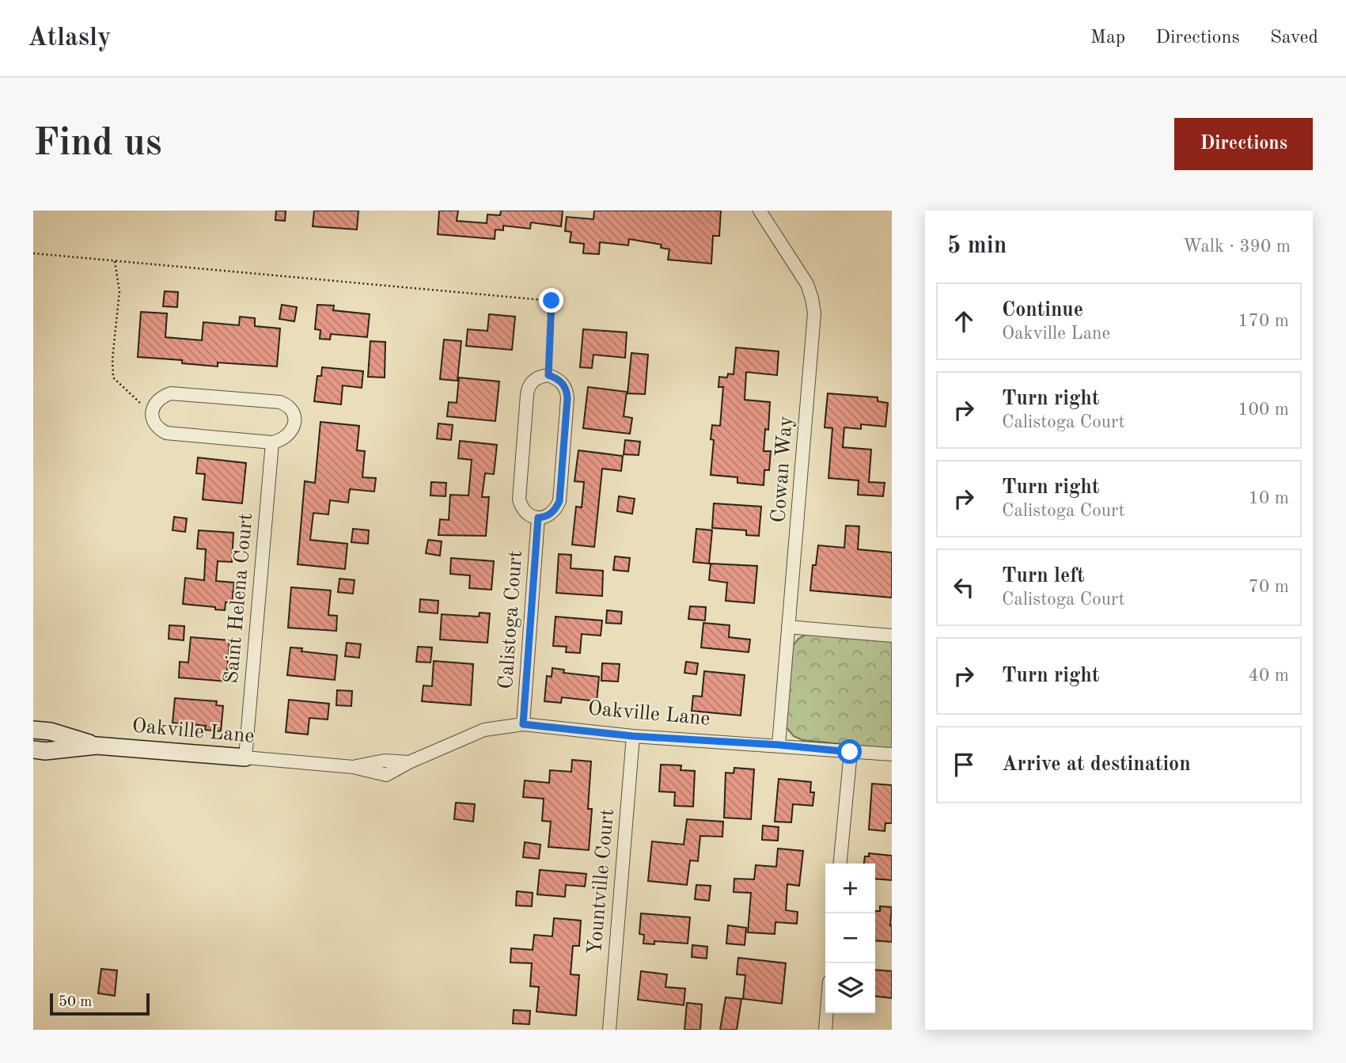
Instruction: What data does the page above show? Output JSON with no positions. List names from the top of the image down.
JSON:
{
  "streets": {
    "street": [
      "Cowan Way",
      "Saint Helena Court",
      "Calistoga Court",
      "Oakville Lane",
      "Yountville Court"
    ]
  },
  "crossings": [
    ["Cowan Way", "Oakville Lane"],
    ["Saint Helena Court", "Oakville Lane"],
    ["Calistoga Court", "Oakville Lane"],
    ["Oakville Lane", "Yountville Court"]
  ],
  "scale_bar": "50 m",
  "page": {
    "header": "Atlasly",
    "nav": ["Map", "Directions", "Saved"],
    "buttons": "Directions",
    "title": "Find us",
    "heading": ["5 min", "Walk · 390 m"],
    "list": [
      ["Continue", "Oakville Lane", "170 m"],
      ["Turn right", "Calistoga Court", "100 m"],
      ["Turn right", "Calistoga Court", "10 m"],
      ["Turn left", "Calistoga Court", "70 m"],
      ["Turn right", "40 m"],
      "Arrive at destination"
    ],
    "map_buttons": ["+", "−"],
    "scale": "50 m"
  }
}
